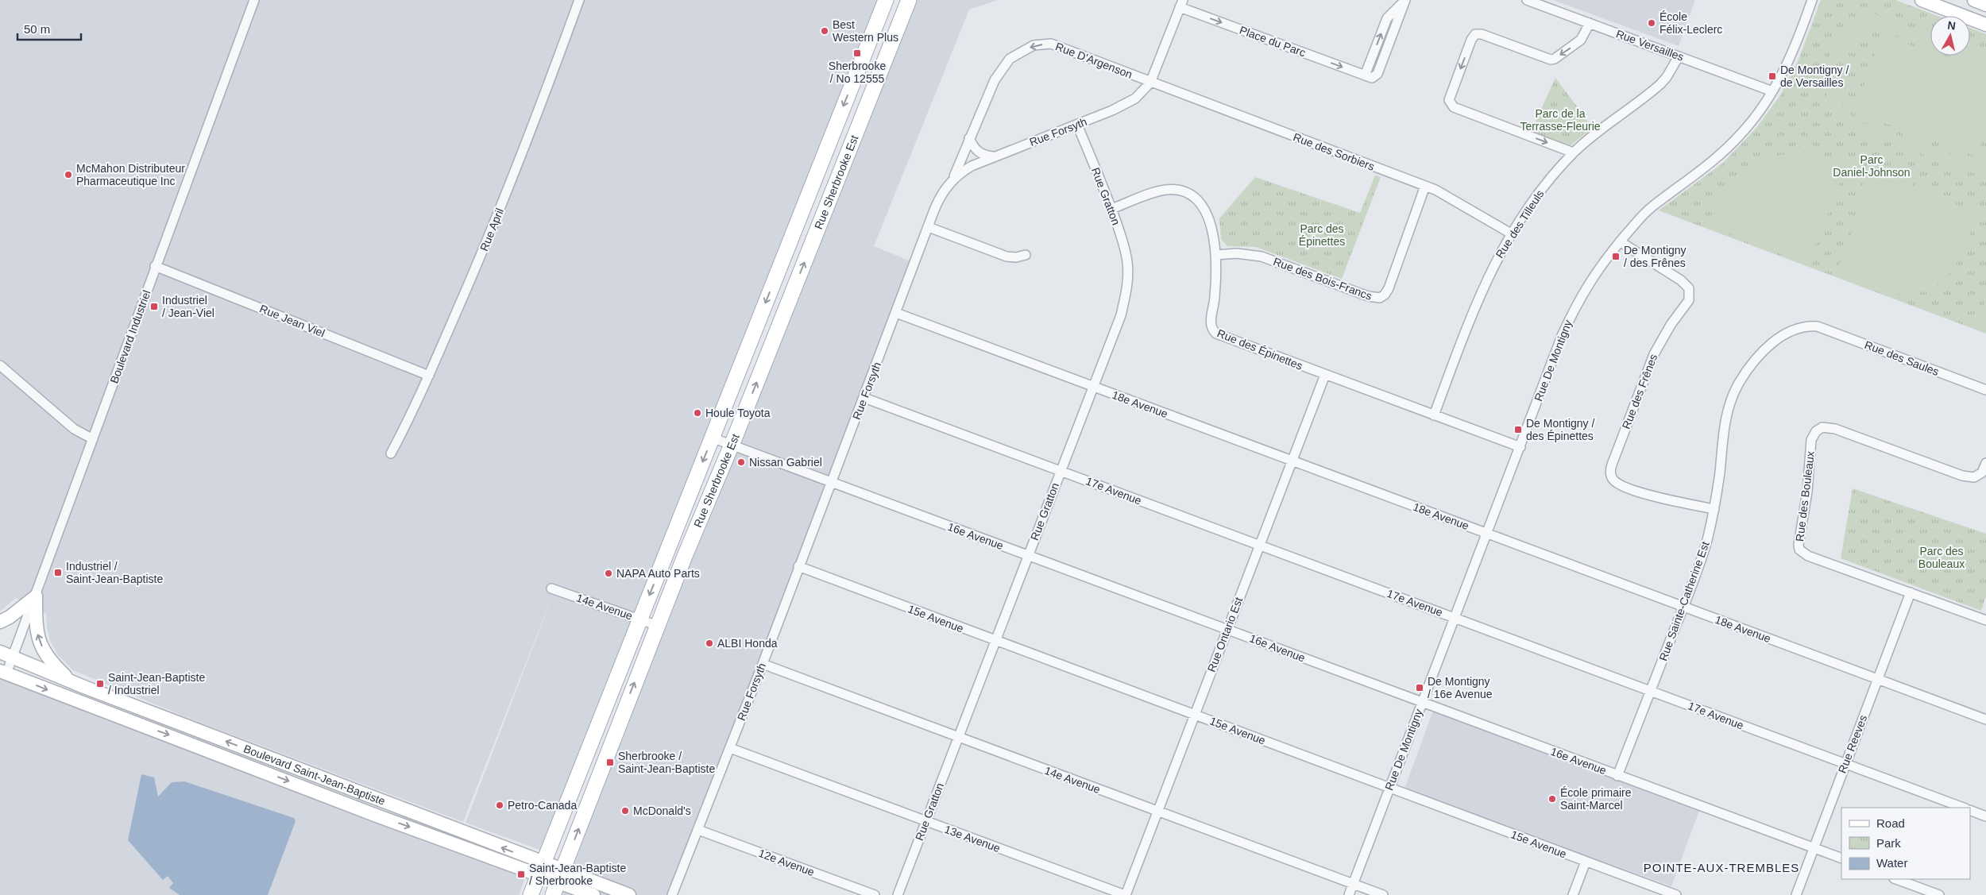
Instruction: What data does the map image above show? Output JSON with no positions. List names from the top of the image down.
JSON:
{
  "streets": {
    "main road": ["Rue Sherbrooke Est", "Boulevard Saint-Jean-Baptiste"],
    "street": [
      "Place du Parc",
      "Rue Versailles",
      "Rue D'Argenson",
      "Rue Forsyth",
      "Rue des Sorbiers",
      "Rue Gratton",
      "Rue des Tilleuls",
      "Rue April",
      "Rue des Bois-Francs",
      "Rue Jean Viel",
      "Boulevard Industriel",
      "Rue des Épinettes",
      "Rue des Saules",
      "Rue De Montigny",
      "Rue des Frênes",
      "18e Avenue",
      "17e Avenue",
      "Rue des Bouleaux",
      "16e Avenue",
      "Rue Sainte-Catherine Est",
      "14e Avenue",
      "15e Avenue",
      "Rue Ontario Est",
      "Rue Reeves",
      "13e Avenue",
      "12e Avenue"
    ]
  },
  "crossings": [
    ["Place du Parc", "Rue Forsyth"],
    ["Rue Versailles", "Rue des Tilleuls"],
    ["Rue Versailles", "Rue De Montigny"],
    ["Rue D'Argenson", "Rue Forsyth"],
    ["Rue D'Argenson", "Rue des Sorbiers"],
    ["Rue Forsyth", "Rue des Sorbiers"],
    ["Rue Forsyth", "Rue Gratton"],
    ["Rue Forsyth", "18e Avenue"],
    ["Rue Forsyth", "17e Avenue"],
    ["Rue Forsyth", "16e Avenue"],
    ["Rue Forsyth", "14e Avenue"],
    ["Rue Forsyth", "15e Avenue"],
    ["Rue Forsyth", "13e Avenue"],
    ["Rue Forsyth", "12e Avenue"],
    ["Rue des Sorbiers", "Rue des Tilleuls"],
    ["Rue des Sorbiers", "Rue des Bois-Francs"],
    ["Rue Sherbrooke Est", "16e Avenue"],
    ["Rue Sherbrooke Est", "14e Avenue"],
    ["Rue Sherbrooke Est", "Boulevard Saint-Jean-Baptiste"],
    ["Rue Gratton", "Rue des Épinettes"],
    ["Rue Gratton", "18e Avenue"],
    ["Rue Gratton", "17e Avenue"],
    ["Rue Gratton", "16e Avenue"],
    ["Rue Gratton", "14e Avenue"],
    ["Rue Gratton", "15e Avenue"],
    ["Rue Gratton", "13e Avenue"],
    ["Rue des Tilleuls", "Rue des Épinettes"],
    ["Rue April", "Rue Jean Viel"],
    ["Rue des Bois-Francs", "Rue des Épinettes"],
    ["Rue Jean Viel", "Boulevard Industriel"],
    ["Boulevard Industriel", "Boulevard Saint-Jean-Baptiste"],
    ["Rue des Épinettes", "Rue De Montigny"],
    ["Rue des Épinettes", "Rue Ontario Est"],
    ["Rue des Saules", "Rue Sainte-Catherine Est"],
    ["Rue De Montigny", "Rue des Frênes"],
    ["Rue De Montigny", "18e Avenue"],
    ["Rue De Montigny", "17e Avenue"],
    ["Rue De Montigny", "16e Avenue"],
    ["Rue De Montigny", "14e Avenue"],
    ["Rue De Montigny", "15e Avenue"],
    ["Rue des Frênes", "Rue Sainte-Catherine Est"],
    ["18e Avenue", "Rue Sainte-Catherine Est"],
    ["18e Avenue", "Rue Ontario Est"],
    ["18e Avenue", "Rue Reeves"],
    ["17e Avenue", "Rue Sainte-Catherine Est"],
    ["17e Avenue", "Rue Ontario Est"],
    ["17e Avenue", "Rue Reeves"],
    ["Rue des Bouleaux", "Rue Reeves"],
    ["16e Avenue", "Rue Sainte-Catherine Est"],
    ["16e Avenue", "Rue Ontario Est"],
    ["16e Avenue", "Rue Reeves"],
    ["14e Avenue", "Rue Ontario Est"],
    ["15e Avenue", "Rue Ontario Est"],
    ["Rue Ontario Est", "13e Avenue"]
  ],
  "districts": ["POINTE-AUX-TREMBLES"],
  "parks": [
    "Parc de la Terrasse-Fleurie",
    "Parc Daniel-Johnson",
    "Parc des Épinettes",
    "Parc des Bouleaux"
  ],
  "places": {
    "other": [
      "École Félix-Leclerc",
      "Best Western Plus",
      "McMahon Distributeur Pharmaceutique Inc",
      "Houle Toyota",
      "Nissan Gabriel",
      "NAPA Auto Parts",
      "ALBI Honda",
      "École primaire Saint-Marcel",
      "Petro-Canada",
      "McDonald's"
    ],
    "transit": [
      "Sherbrooke / No 12555",
      "De Montigny / de Versailles",
      "De Montigny / des Frênes",
      "Industriel / Jean-Viel",
      "De Montigny / des Épinettes",
      "Industriel / Saint-Jean-Baptiste",
      "Saint-Jean-Baptiste / Industriel",
      "De Montigny / 16e Avenue",
      "Sherbrooke / Saint-Jean-Baptiste",
      "Saint-Jean-Baptiste / Sherbrooke"
    ]
  },
  "legend": ["Road", "Park", "Water"],
  "scale_bar": "50 m",
  "north": "top"
}
